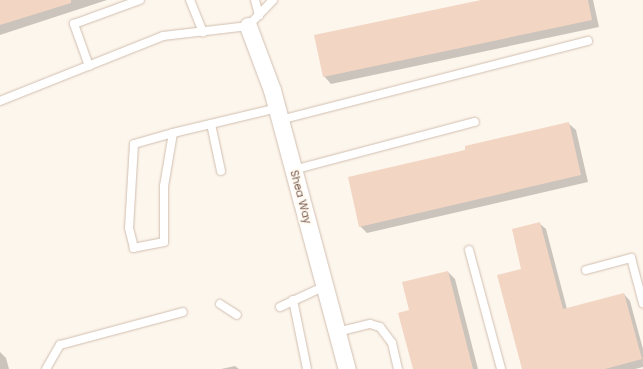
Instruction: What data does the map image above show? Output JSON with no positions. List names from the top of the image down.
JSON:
{
  "streets": {
    "street": ["Shea Way"]
  }
}
